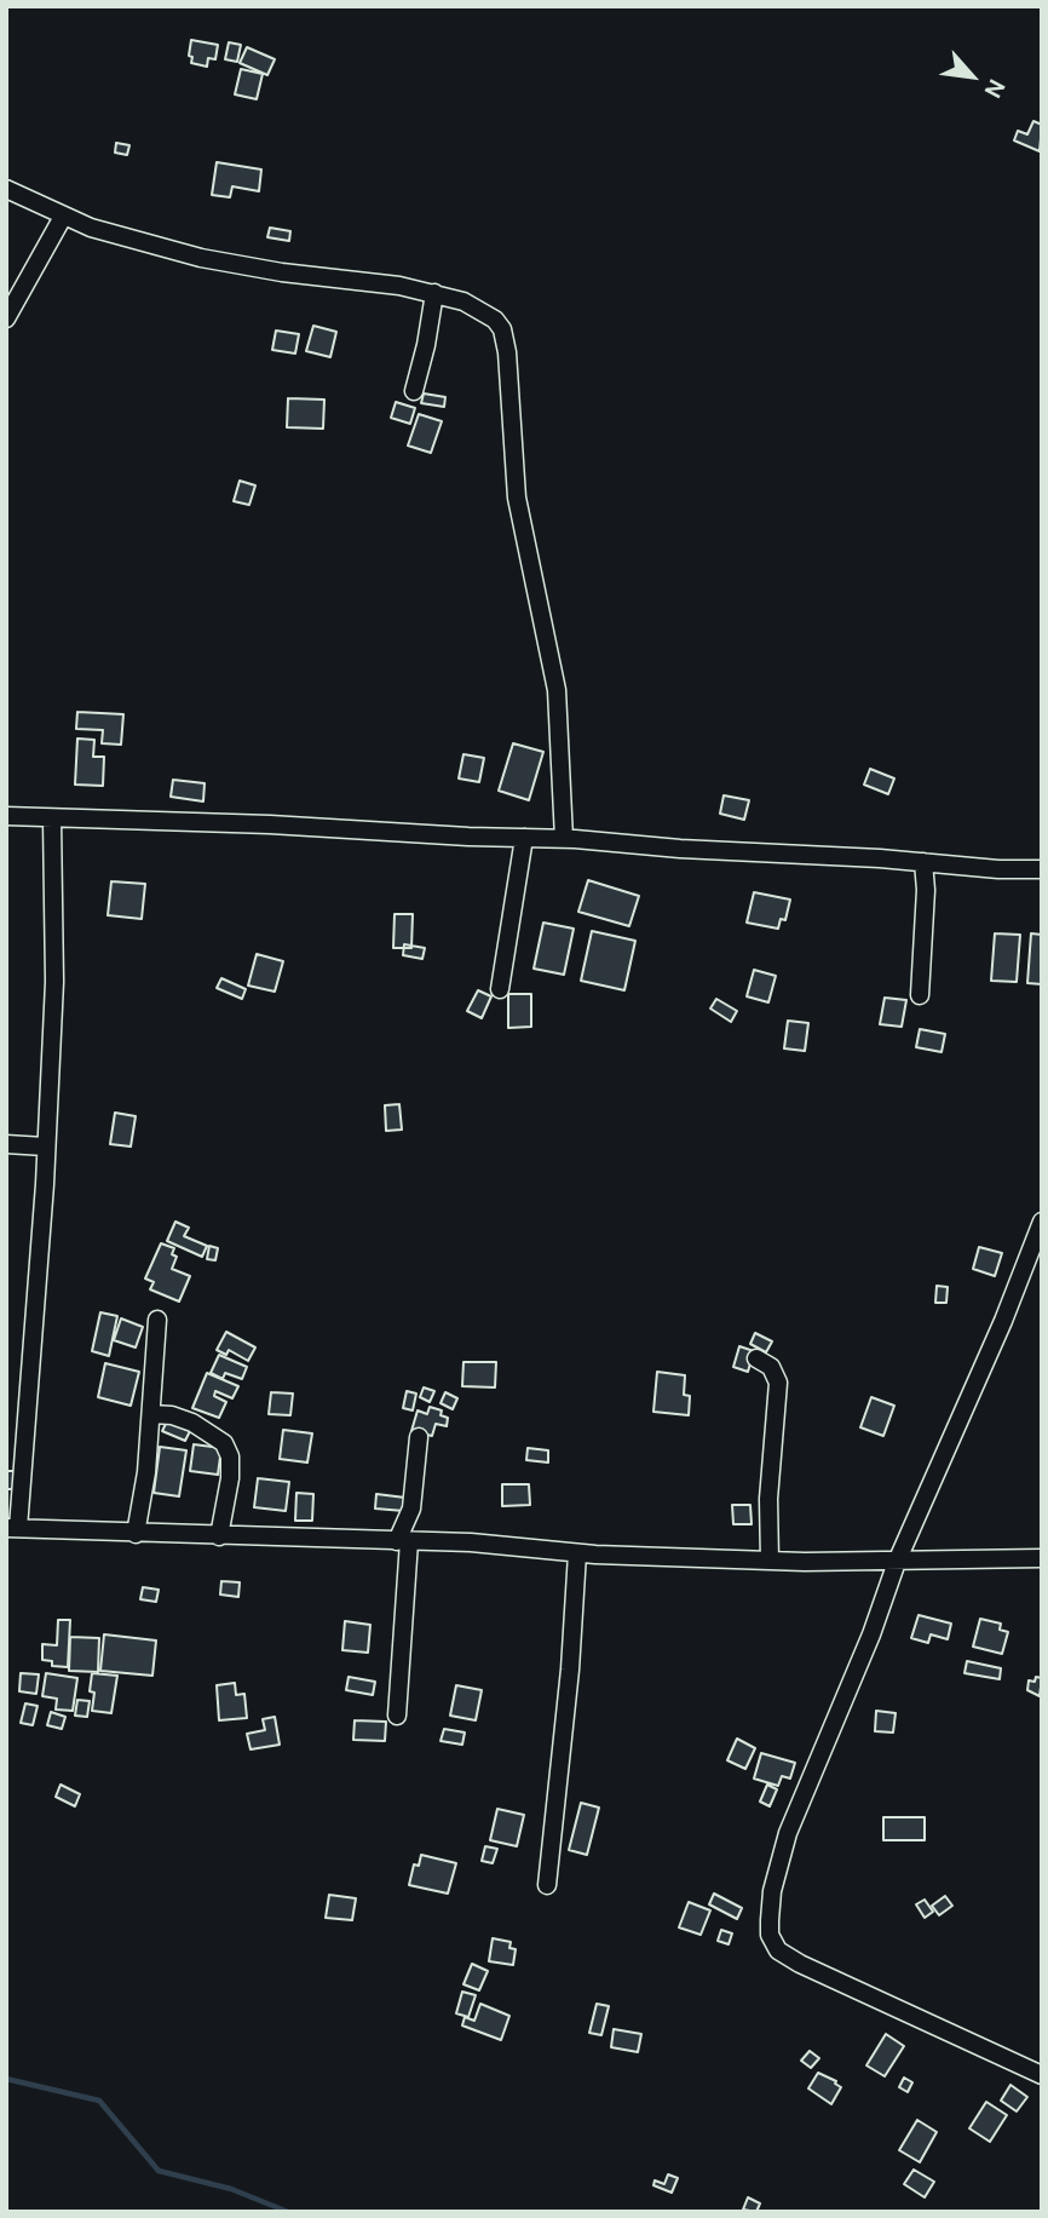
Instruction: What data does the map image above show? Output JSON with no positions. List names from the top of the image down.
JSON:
{
  "north": "bottom right"
}
